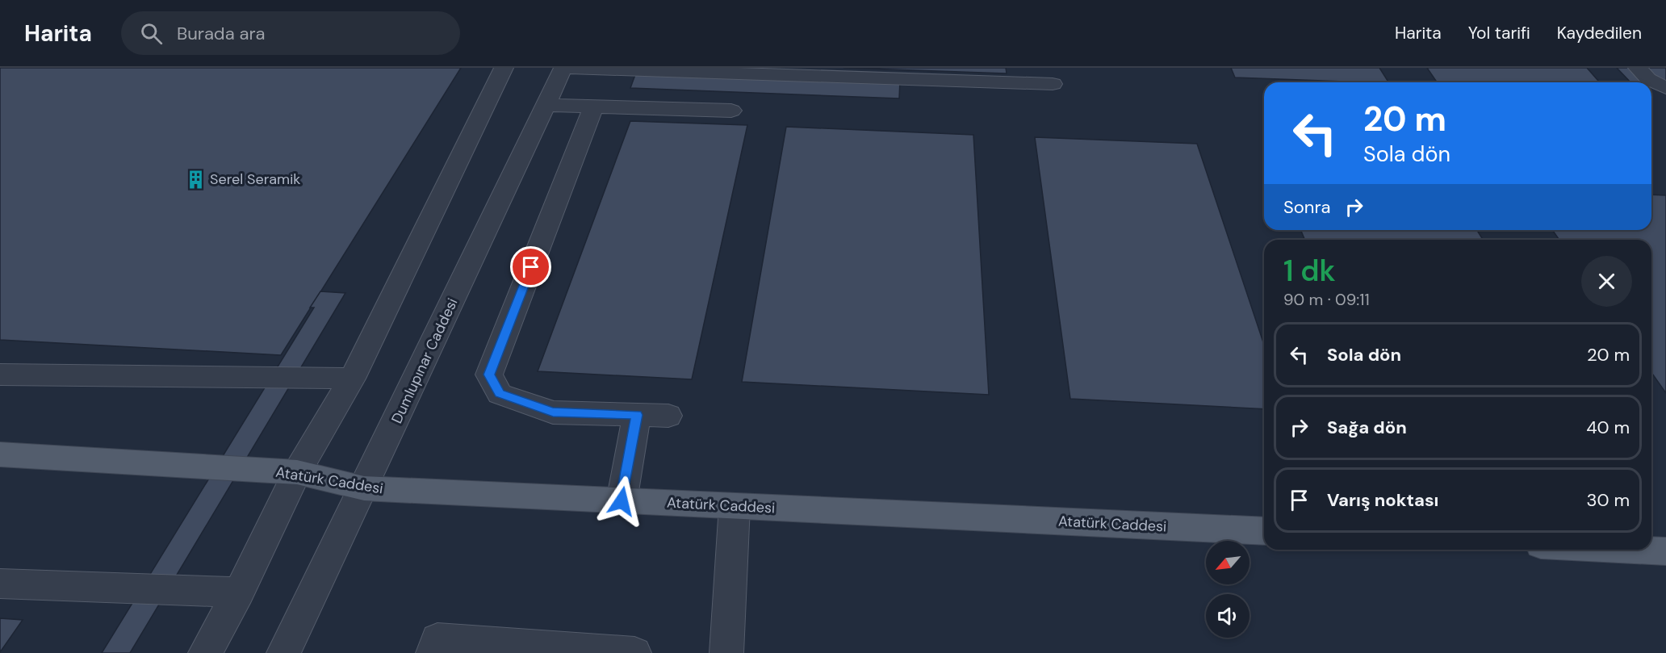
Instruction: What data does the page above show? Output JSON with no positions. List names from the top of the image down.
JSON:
{
  "streets": {
    "main road": ["Atatürk Caddesi"],
    "street": ["Dumlupınar Caddesi"]
  },
  "crossings": [
    ["Dumlupınar Caddesi", "Atatürk Caddesi"]
  ],
  "places": {
    "building": ["Serel Seramik"]
  },
  "north": "bottom left",
  "page": {
    "header": "Harita",
    "search": "Burada ara",
    "nav": ["Harita", "Yol tarifi", "Kaydedilen"],
    "turn": ["20 m", "Sola dön"],
    "then": "Sonra",
    "heading": ["1 dk", "90 m · 09:11"],
    "list": [
      {
        "name": "Sola dön",
        "value": "20 m"
      },
      {
        "name": "Sağa dön",
        "value": "40 m"
      },
      {
        "name": "Varış noktası",
        "value": "30 m"
      }
    ]
  }
}
